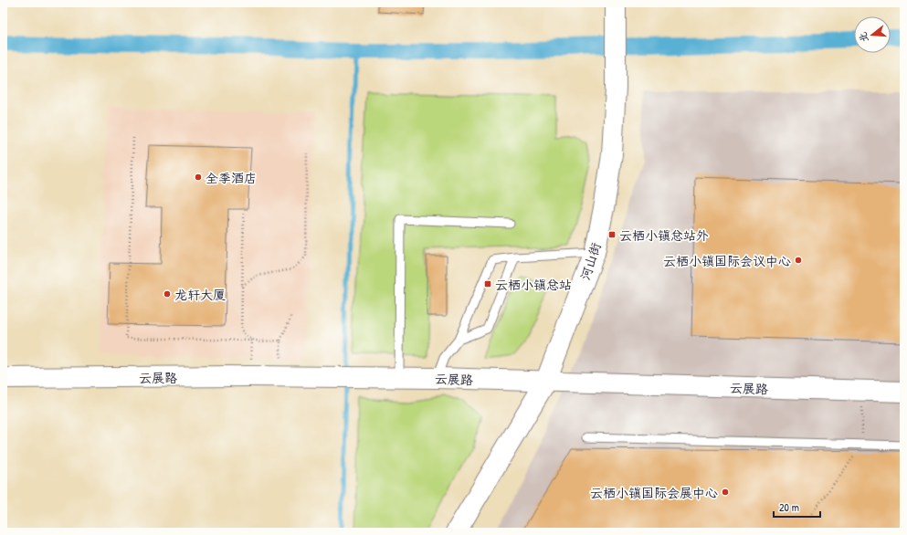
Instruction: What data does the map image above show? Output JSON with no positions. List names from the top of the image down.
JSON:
{
  "streets": {
    "street": ["河山街", "云展路"]
  },
  "crossings": [
    ["河山街", "云展路"]
  ],
  "places": {
    "other": [
      "全季酒店",
      "云栖小镇国际会议中心",
      "龙轩大厦",
      "云栖小镇国际会展中心"
    ],
    "transit": ["云栖小镇总站外", "云栖小镇总站"]
  },
  "scale_bar": "20 m",
  "north": "left"
}
